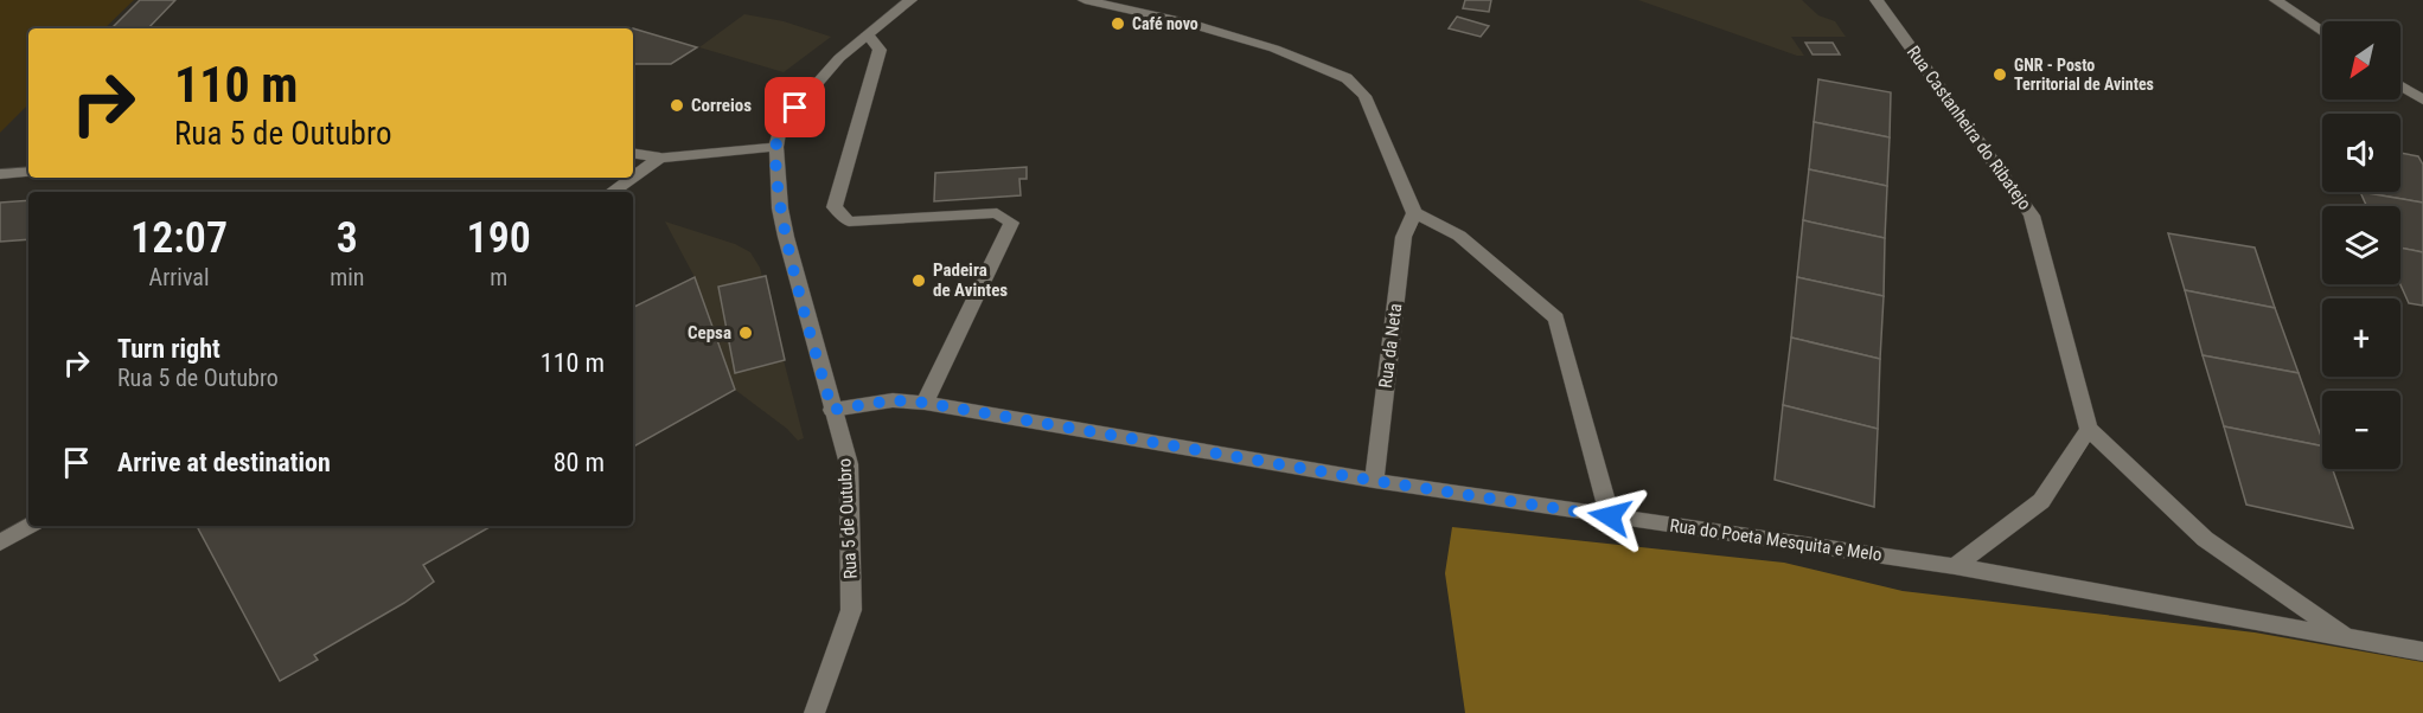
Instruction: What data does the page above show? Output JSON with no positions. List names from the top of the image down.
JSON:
{
  "streets": {
    "street": [
      "Rua Castanheira do Ribatejo",
      "Rua da Neta",
      "Rua 5 de Outubro",
      "Rua do Poeta Mesquita e Melo"
    ]
  },
  "crossings": [
    ["Rua da Neta", "Rua do Poeta Mesquita e Melo"],
    ["Rua 5 de Outubro", "Rua do Poeta Mesquita e Melo"]
  ],
  "places": [
    "Café novo",
    "GNR - Posto Territorial de Avintes",
    "Correios",
    "Padeira de Avintes",
    "Cepsa"
  ],
  "north": "bottom left",
  "page": {
    "map_buttons": ["+", "−"],
    "turn": ["110 m", "Rua 5 de Outubro"],
    "eta": [
      "12:07",
      "Arrival",
      "3",
      "min",
      "190",
      "m"
    ],
    "list": [
      {
        "name": "Turn right",
        "note": "Rua 5 de Outubro",
        "value": "110 m"
      },
      {
        "name": "Arrive at destination",
        "value": "80 m"
      }
    ]
  }
}
